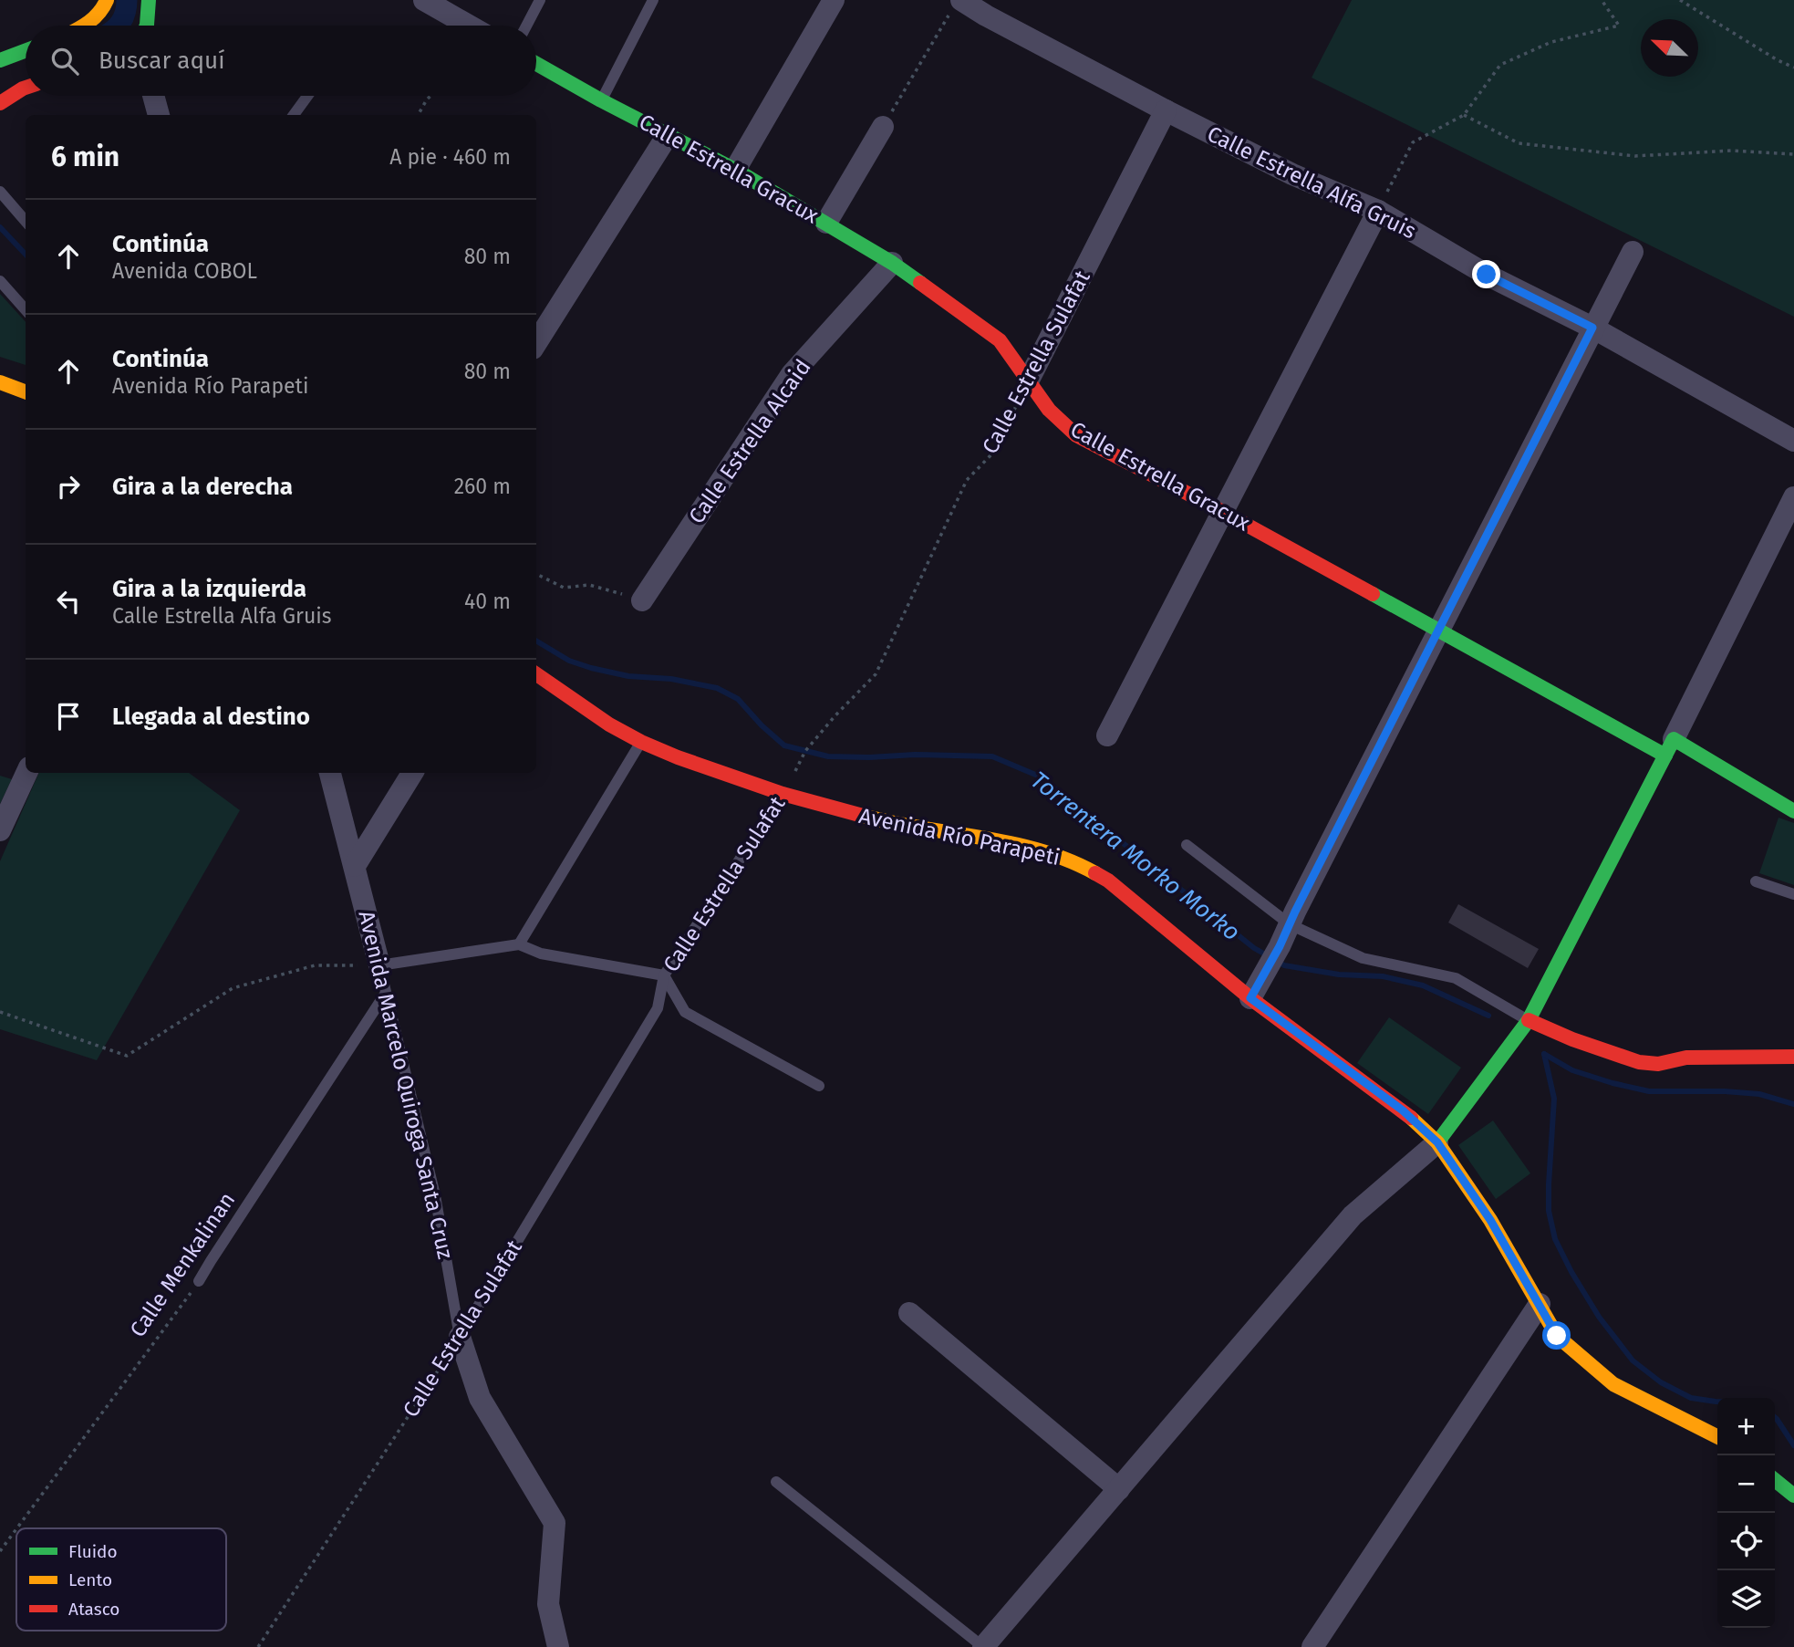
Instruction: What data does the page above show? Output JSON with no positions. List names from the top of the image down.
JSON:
{
  "streets": {
    "street": [
      "Calle Estrella Gracux",
      "Calle Estrella Alfa Gruis",
      "Calle Estrella Sulafat",
      "Calle Estrella Alcaid",
      "Avenida Río Parapeti",
      "Avenida Marcelo Quiroga Santa Cruz"
    ],
    "lane": ["Calle Menkalinan"]
  },
  "crossings": [
    ["Calle Estrella Gracux", "Calle Estrella Sulafat"],
    ["Calle Estrella Gracux", "Calle Estrella Alcaid"],
    ["Calle Estrella Alfa Gruis", "Calle Estrella Sulafat"],
    ["Calle Estrella Sulafat", "Avenida Río Parapeti"],
    ["Calle Estrella Sulafat", "Avenida Marcelo Quiroga Santa Cruz"],
    ["Avenida Marcelo Quiroga Santa Cruz", "Calle Menkalinan"]
  ],
  "water": ["Torrentera Morko Morko"],
  "legend": ["Fluido", "Lento", "Atasco"],
  "north": "top left",
  "page": {
    "search": "Buscar aquí",
    "heading": ["6 min", "A pie · 460 m"],
    "list": [
      ["Continúa", "Avenida COBOL", "80 m"],
      ["Continúa", "Avenida Río Parapeti", "80 m"],
      ["Gira a la derecha", "260 m"],
      ["Gira a la izquierda", "Calle Estrella Alfa Gruis", "40 m"],
      "Llegada al destino"
    ],
    "map_buttons": ["+", "−"]
  }
}
